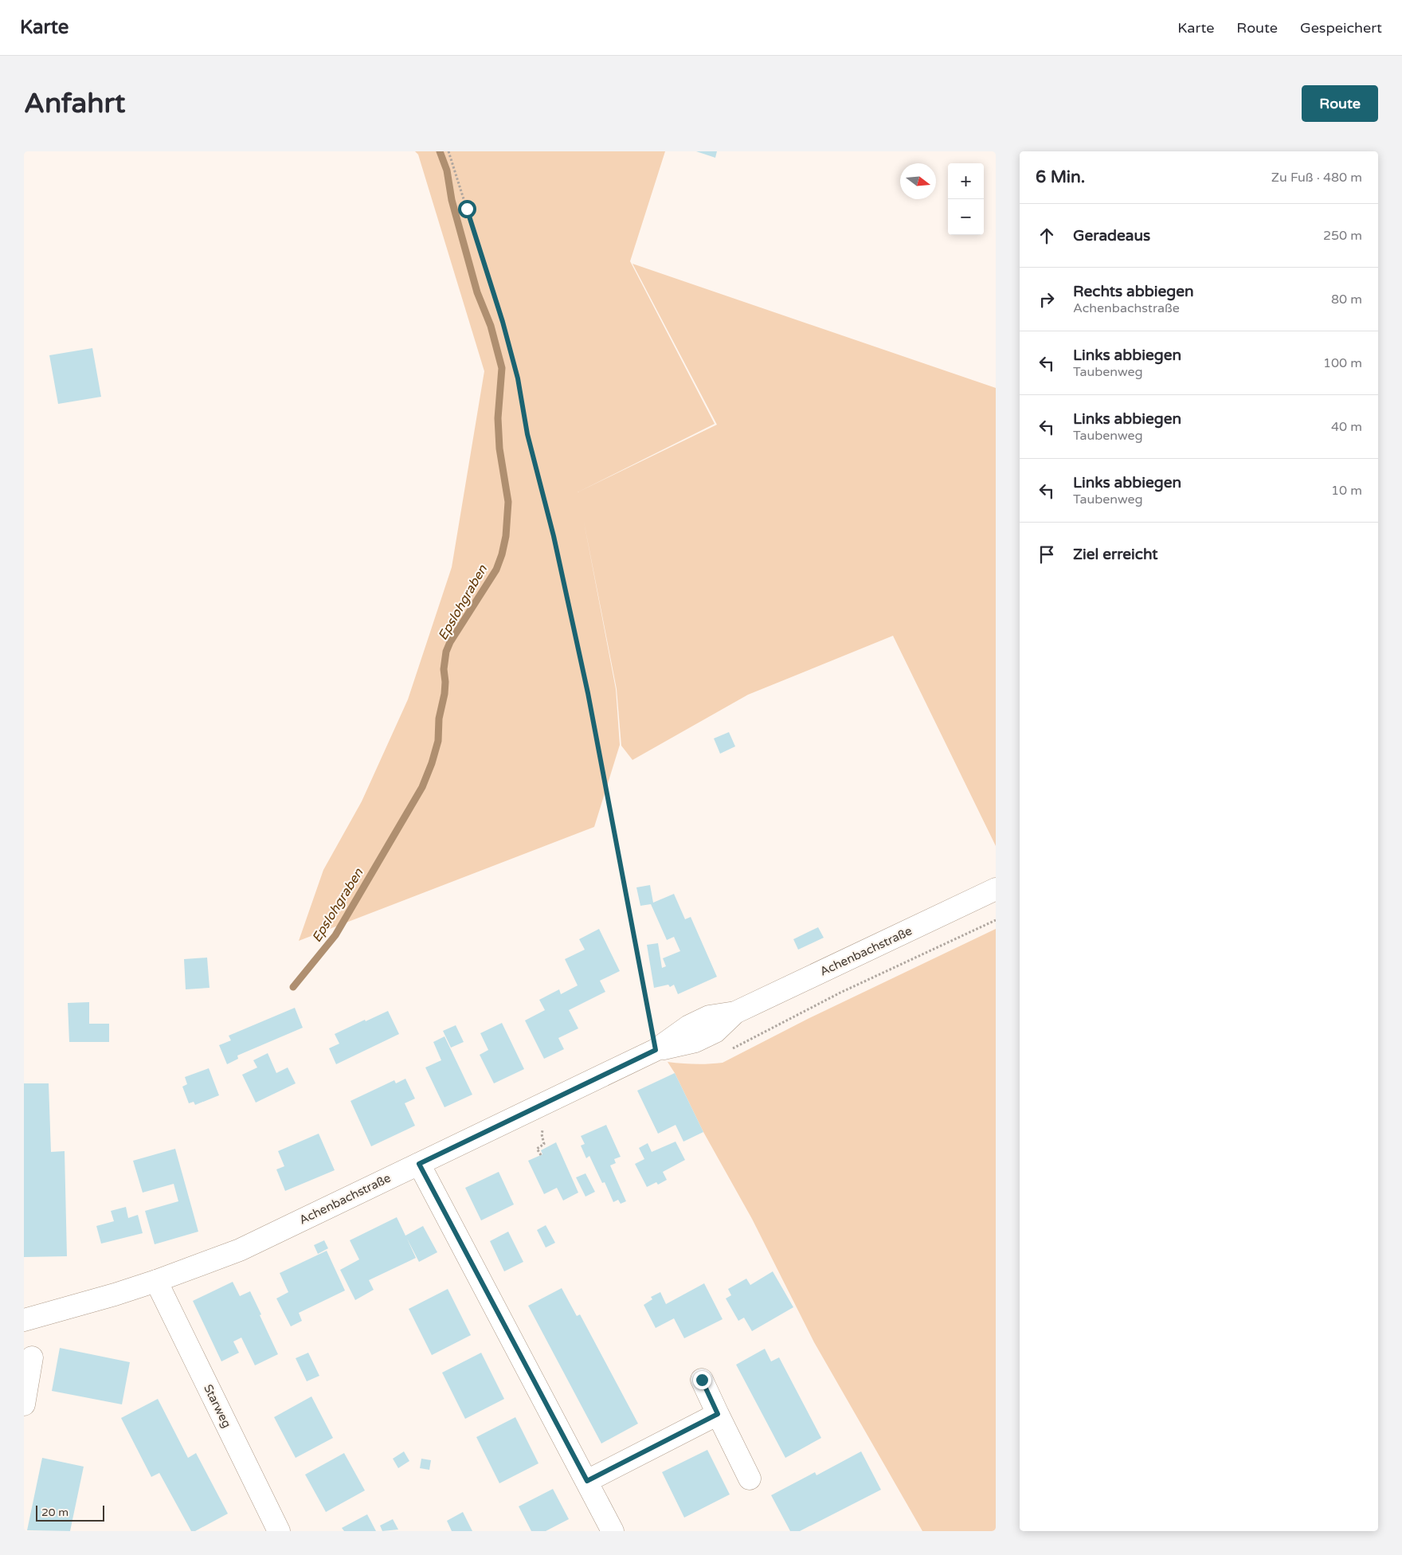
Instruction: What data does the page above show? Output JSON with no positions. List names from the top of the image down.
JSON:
{
  "streets": {
    "street": ["Achenbachstraße", "Starweg"]
  },
  "crossings": [
    ["Achenbachstraße", "Starweg"]
  ],
  "water": ["Epslohgraben"],
  "scale_bar": "20 m",
  "north": "right",
  "page": {
    "header": "Karte",
    "nav": ["Karte", "Route", "Gespeichert"],
    "buttons": "Route",
    "title": "Anfahrt",
    "heading": ["6 Min.", "Zu Fuß · 480 m"],
    "map_buttons": ["+", "−"],
    "list": [
      ["Geradeaus", "250 m"],
      ["Rechts abbiegen", "Achenbachstraße", "80 m"],
      ["Links abbiegen", "Taubenweg", "100 m"],
      ["Links abbiegen", "Taubenweg", "40 m"],
      ["Links abbiegen", "Taubenweg", "10 m"],
      "Ziel erreicht"
    ],
    "scale": "20 m"
  }
}
